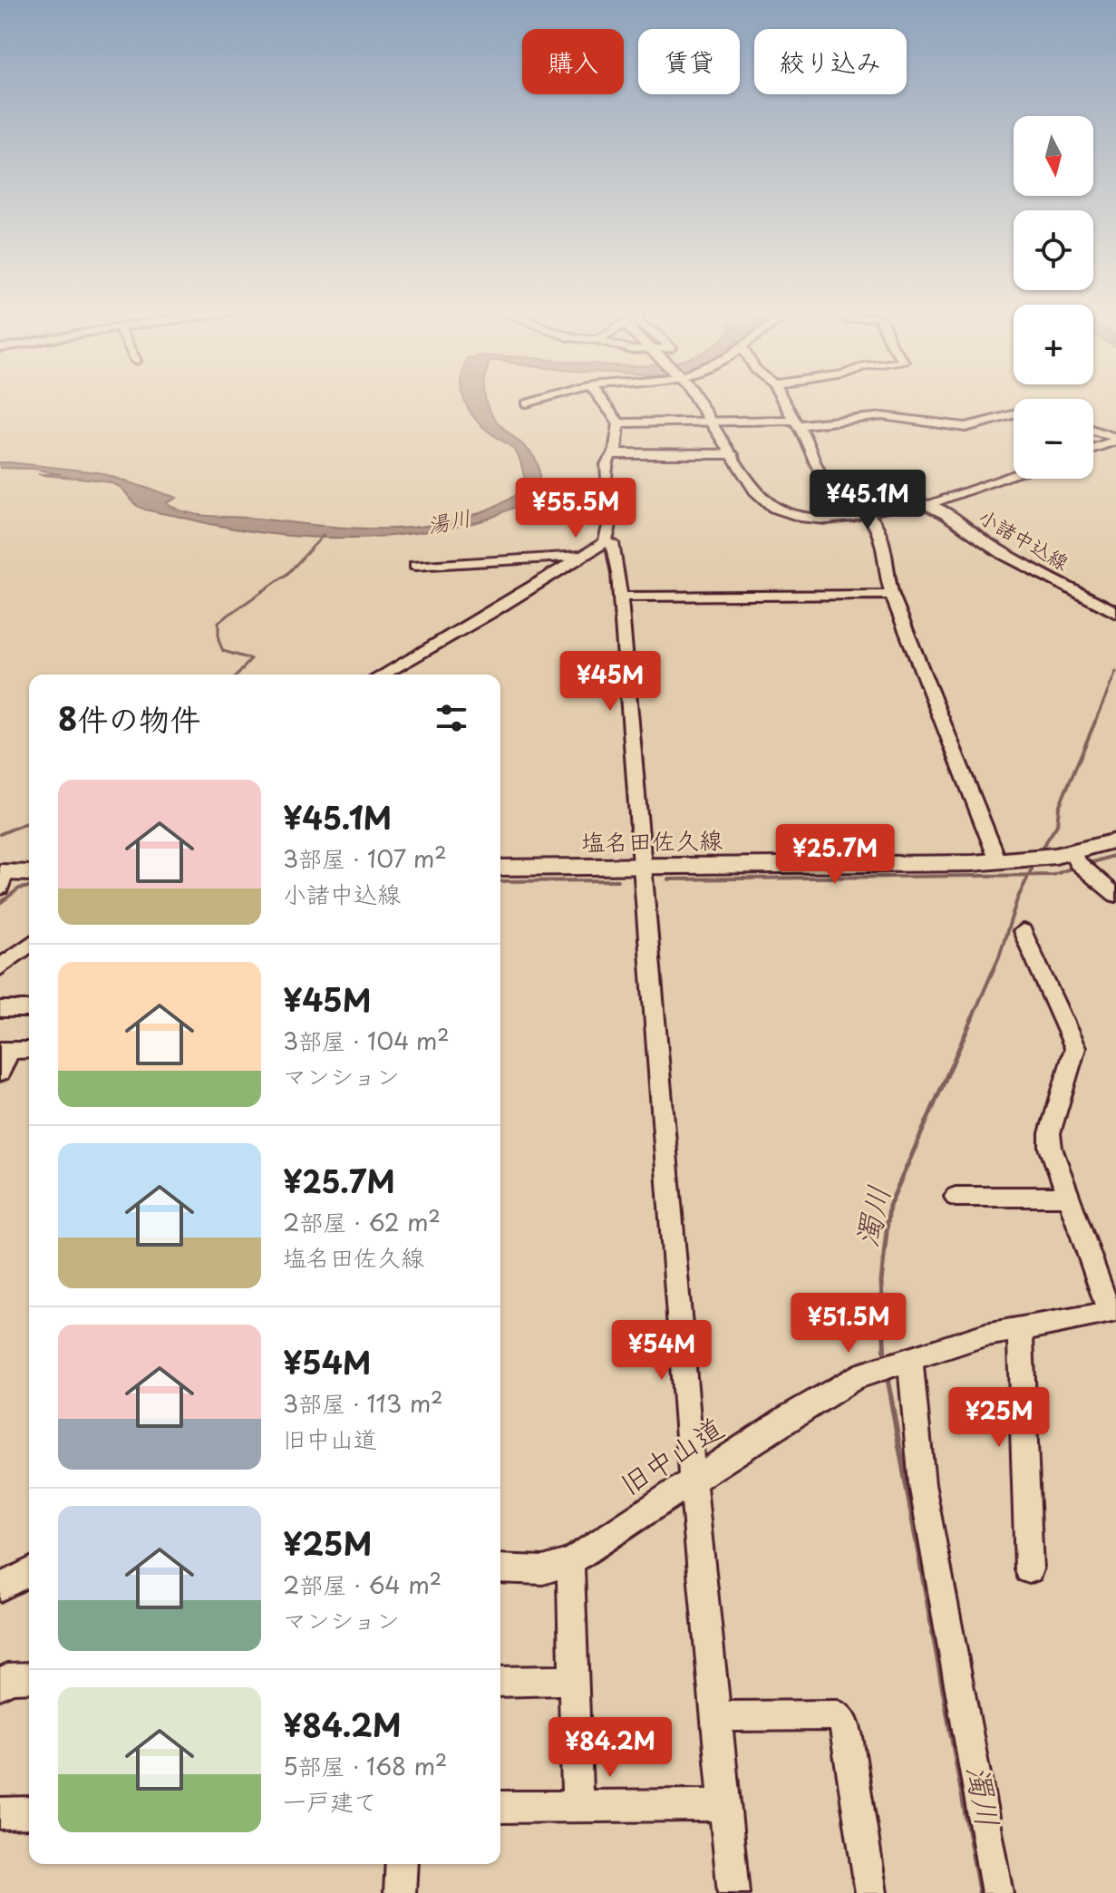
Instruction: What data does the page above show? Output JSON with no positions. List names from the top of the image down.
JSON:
{
  "streets": {
    "main road": ["小諸中込線", "塩名田佐久線"],
    "street": ["旧中山道"]
  },
  "water": ["湯川", "濁川"],
  "north": "bottom",
  "page": {
    "chip": ["購入", "賃貸", "絞り込み"],
    "map_buttons": ["+", "−"],
    "price": [
      "¥45.1M",
      "¥55.5M",
      "¥45M",
      "¥25.7M",
      "¥51.5M",
      "¥54M",
      "¥25M",
      "¥84.2M"
    ],
    "heading": "8件の物件",
    "list": [
      {
        "name": "¥45.1M",
        "note": "3部屋 · 107 m² · 小諸中込線"
      },
      {
        "name": "¥45M",
        "note": "3部屋 · 104 m² · マンション"
      },
      {
        "name": "¥25.7M",
        "note": "2部屋 · 62 m² · 塩名田佐久線"
      },
      {
        "name": "¥54M",
        "note": "3部屋 · 113 m² · 旧中山道"
      },
      {
        "name": "¥25M",
        "note": "2部屋 · 64 m² · マンション"
      },
      {
        "name": "¥84.2M",
        "note": "5部屋 · 168 m² · 一戸建て"
      }
    ]
  }
}
